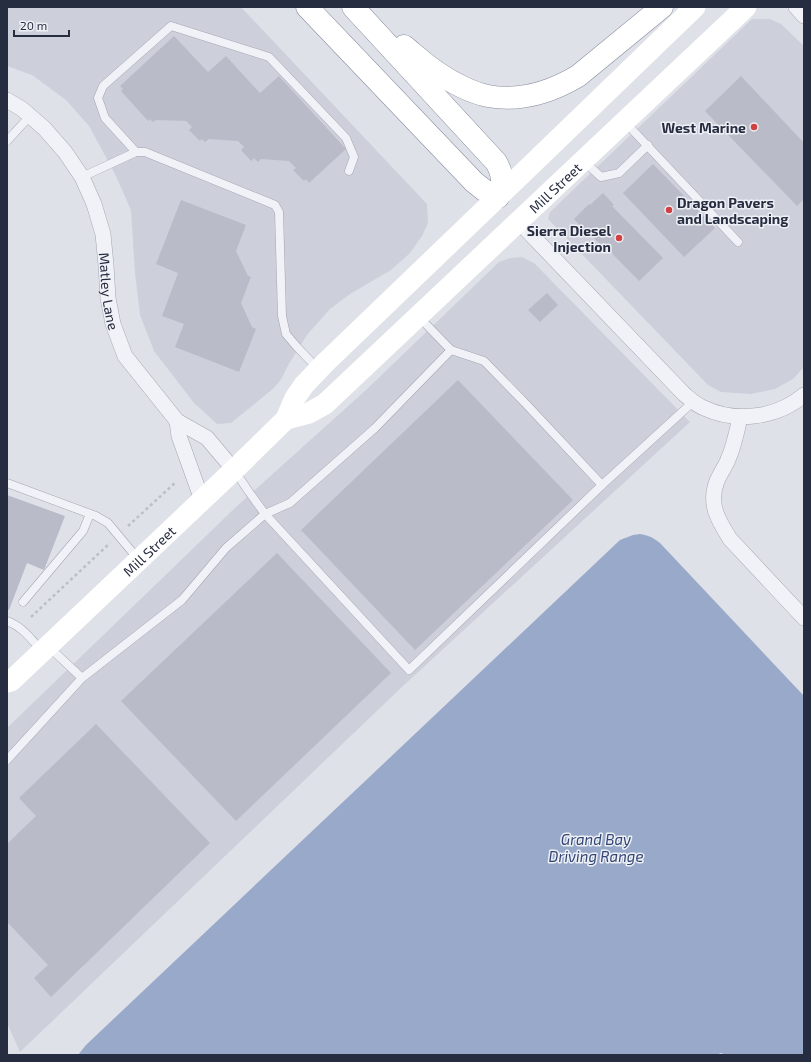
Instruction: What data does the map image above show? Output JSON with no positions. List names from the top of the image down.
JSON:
{
  "streets": {
    "main road": ["Mill Street"],
    "street": ["Matley Lane"]
  },
  "crossings": [
    ["Mill Street", "Matley Lane"]
  ],
  "water": ["Grand Bay Driving Range"],
  "places": ["West Marine", "Dragon Pavers and Landscaping", "Sierra Diesel Injection"],
  "scale_bar": "20 m"
}
